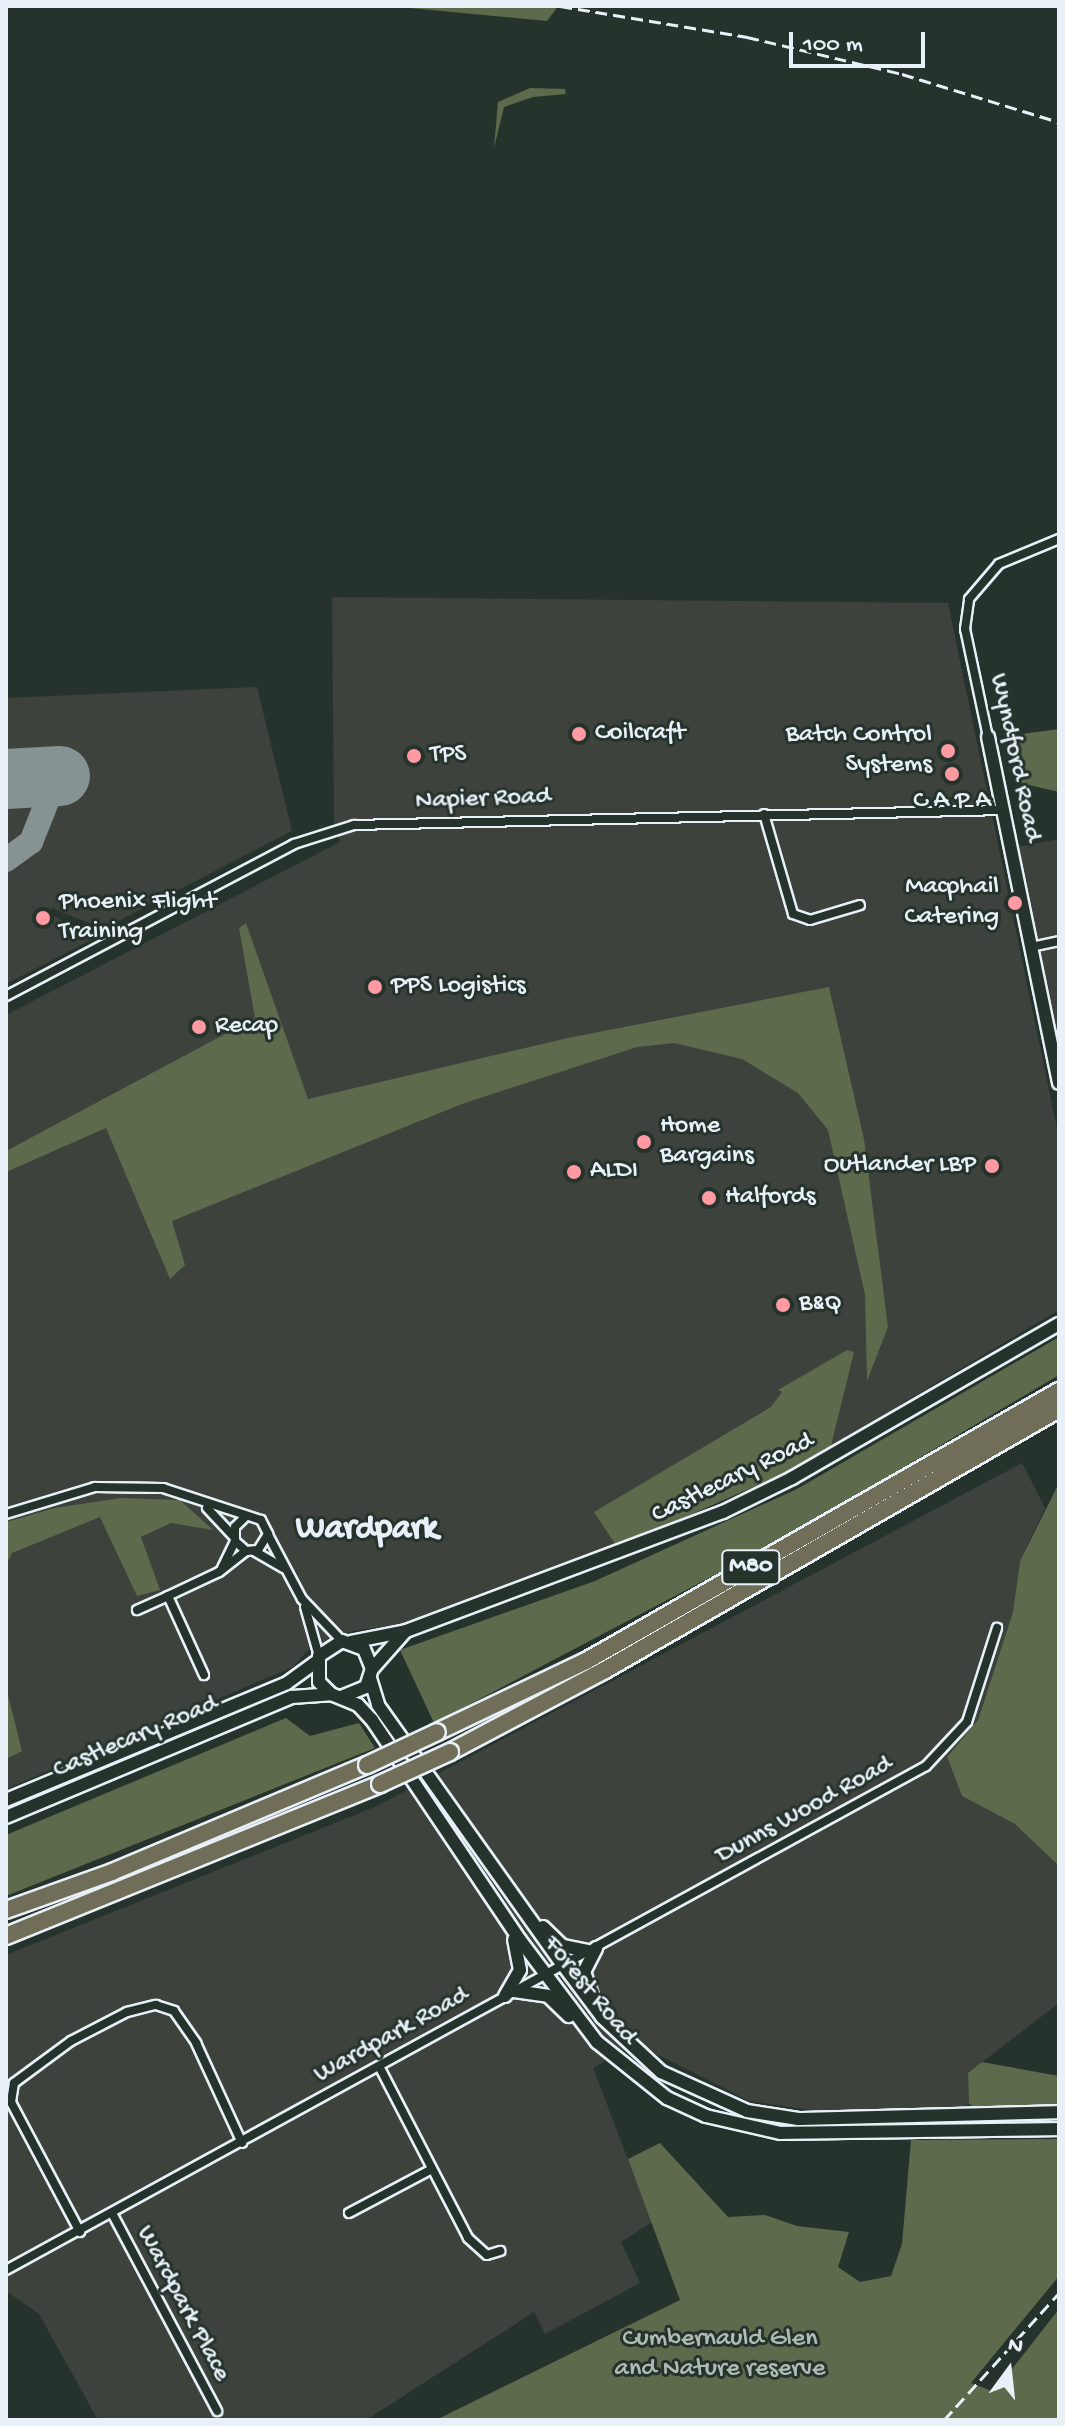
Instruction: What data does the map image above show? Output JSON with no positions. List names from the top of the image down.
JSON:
{
  "streets": {
    "highway": ["M80"],
    "street": [
      "Wyndford Road",
      "Napier Road",
      "Castlecary Road",
      "Dunns Wood Road",
      "Forest Road",
      "Wardpark Road",
      "Wardpark Place"
    ]
  },
  "crossings": [
    ["Wyndford Road", "Napier Road"],
    ["Castlecary Road", "Forest Road"],
    ["Dunns Wood Road", "Forest Road"],
    ["Dunns Wood Road", "Wardpark Road"],
    ["Forest Road", "Wardpark Road"],
    ["Wardpark Road", "Wardpark Place"]
  ],
  "districts": ["Wardpark"],
  "parks": ["Cumbernauld Glen and Nature reserve"],
  "places": [
    "Coilcraft",
    "Batch Control Systems",
    "TPS",
    "C A P A",
    "Macphail Catering",
    "Phoenix Flight Training",
    "PPS Logistics",
    "Recap",
    "Home Bargains",
    "Outlander LBP",
    "ALDI",
    "Halfords",
    "B&Q"
  ],
  "scale_bar": "100 m",
  "north": "top"
}
